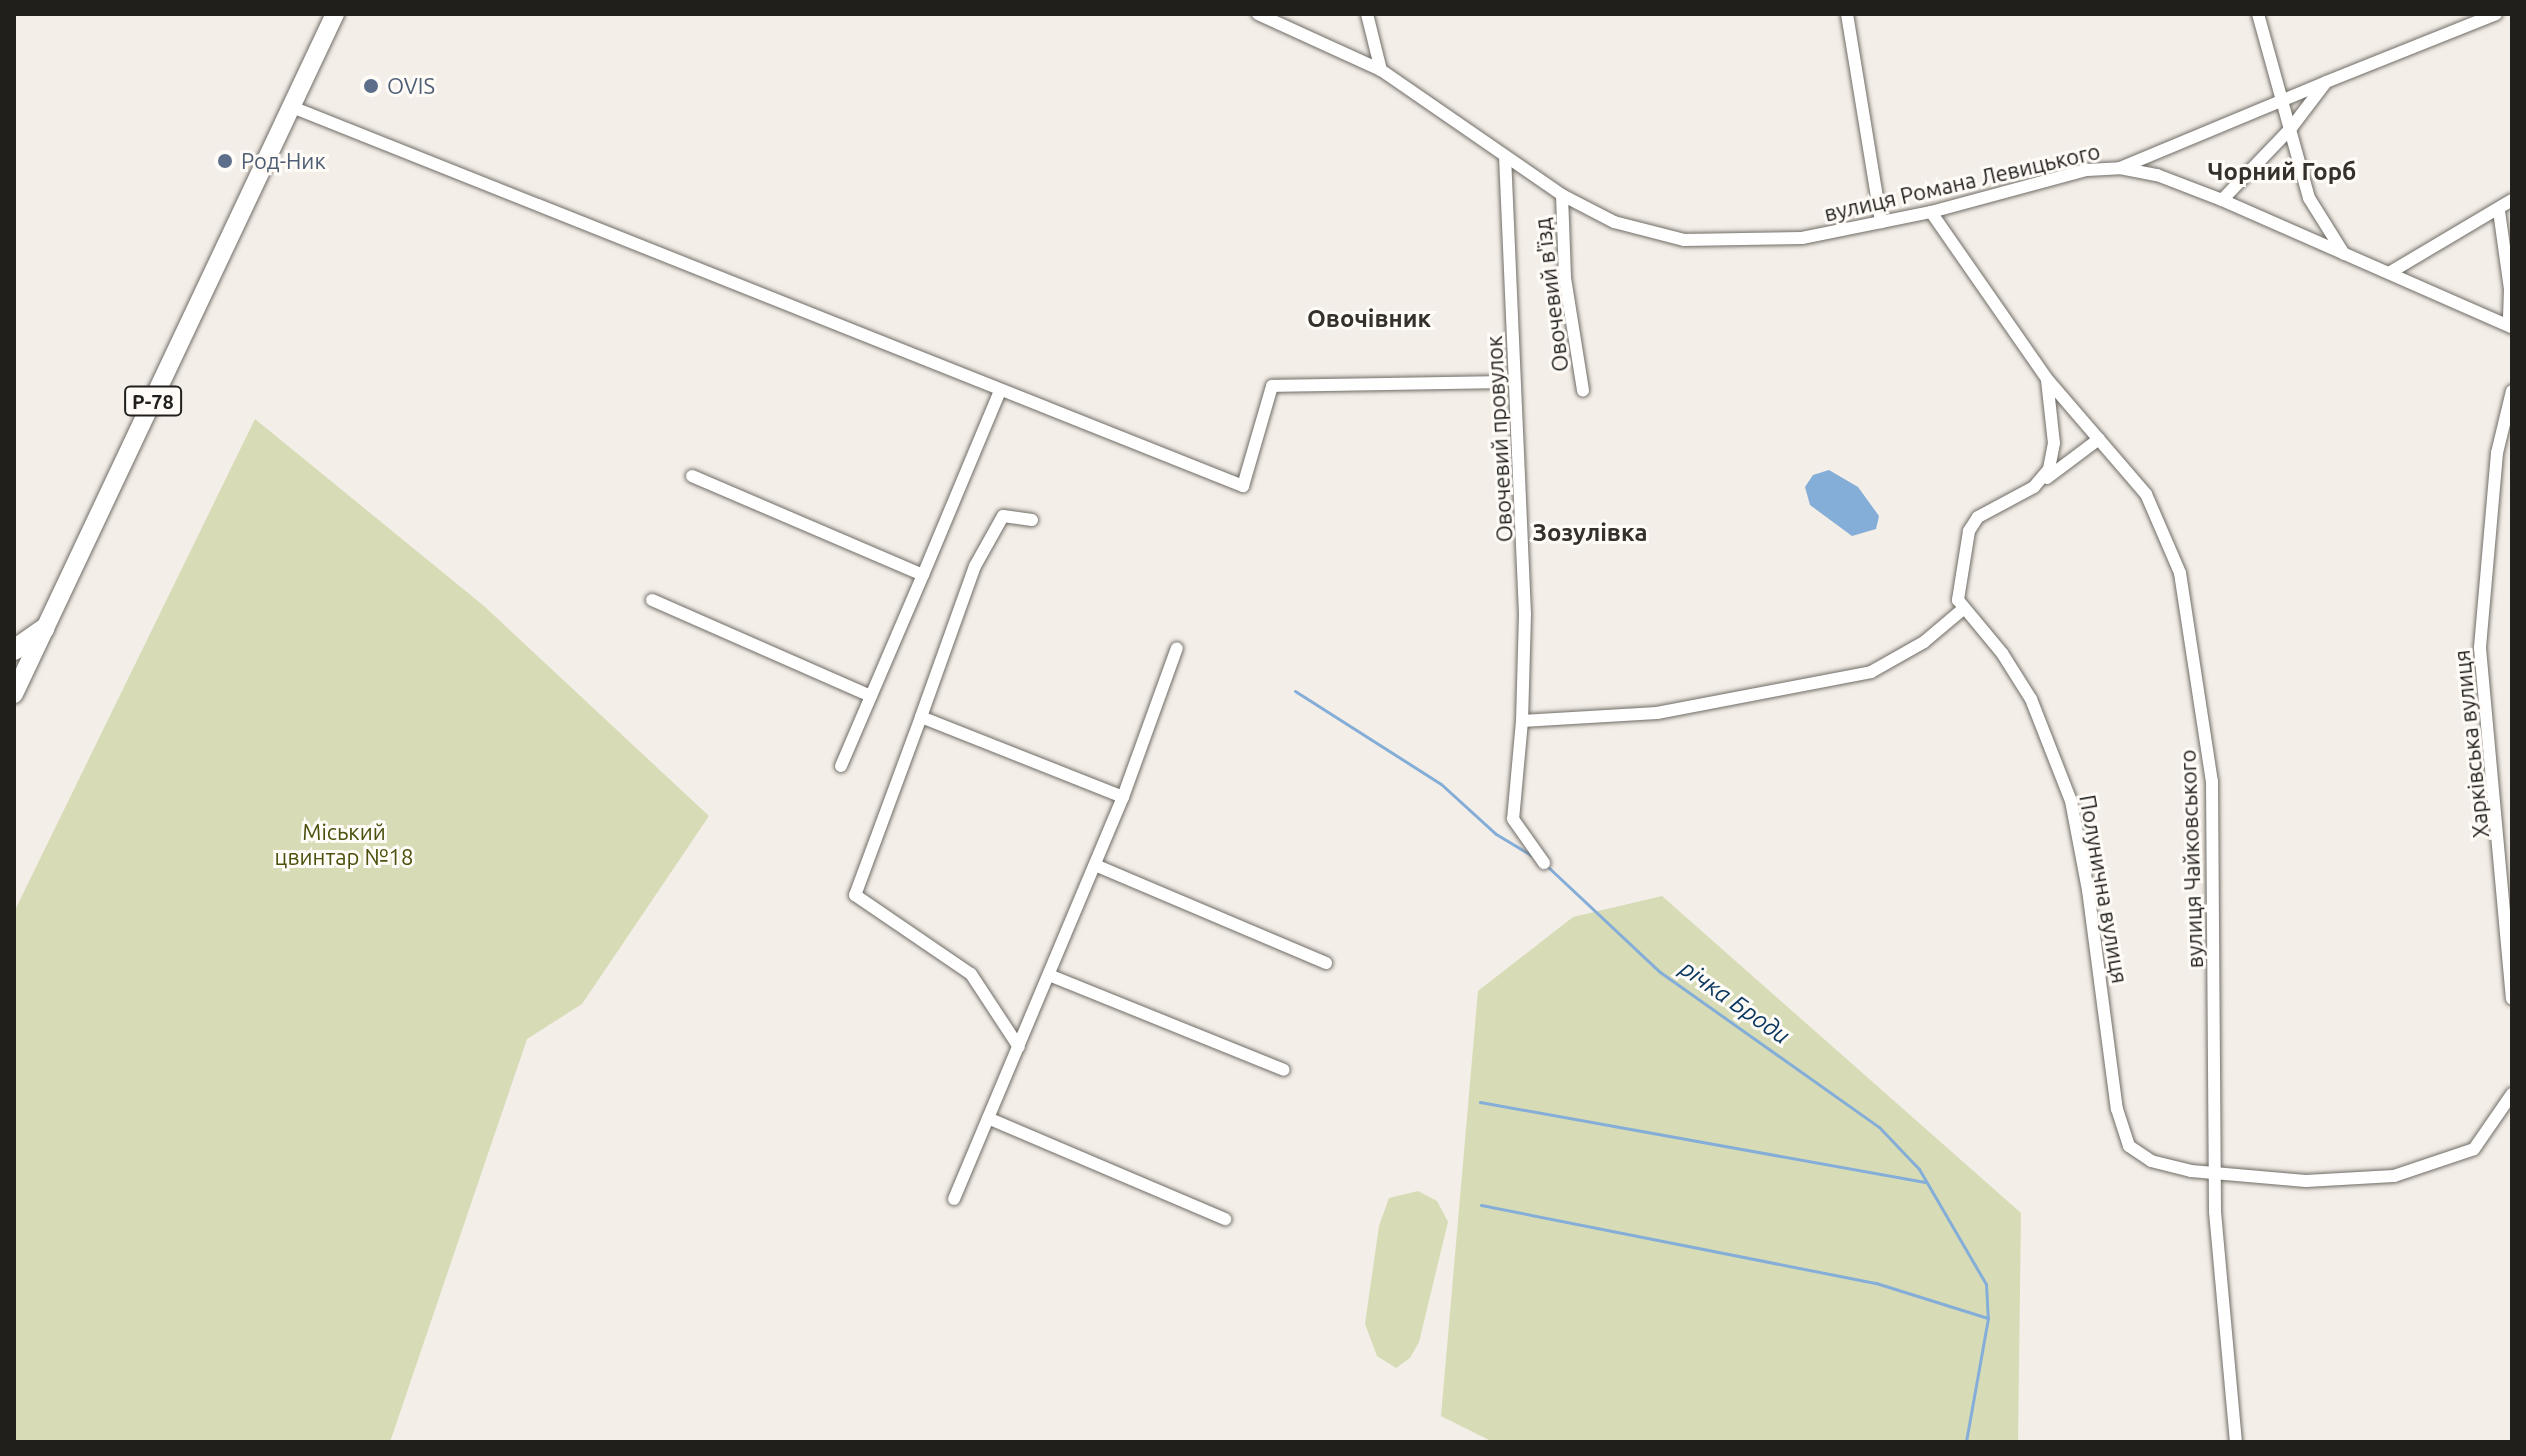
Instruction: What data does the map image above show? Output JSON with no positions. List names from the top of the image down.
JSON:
{
  "streets": {
    "main road": ["Р-78"],
    "street": [
      "вулиця Романа Левицького",
      "Овочевий в'їзд",
      "Овочевий провулок",
      "Харківська вулиця",
      "вулиця Чайковського",
      "Полунична вулиця"
    ]
  },
  "crossings": [
    ["вулиця Романа Левицького", "Овочевий в'їзд"],
    ["вулиця Романа Левицького", "Овочевий провулок"],
    ["вулиця Романа Левицького", "вулиця Чайковського"],
    ["вулиця Чайковського", "Полунична вулиця"]
  ],
  "districts": ["Чорний Горб", "Овочівник", "Зозулівка"],
  "water": ["річка Броди"],
  "parks": ["Міський цвинтар №18"],
  "places": ["OVIS", "Род-Ник"]
}
